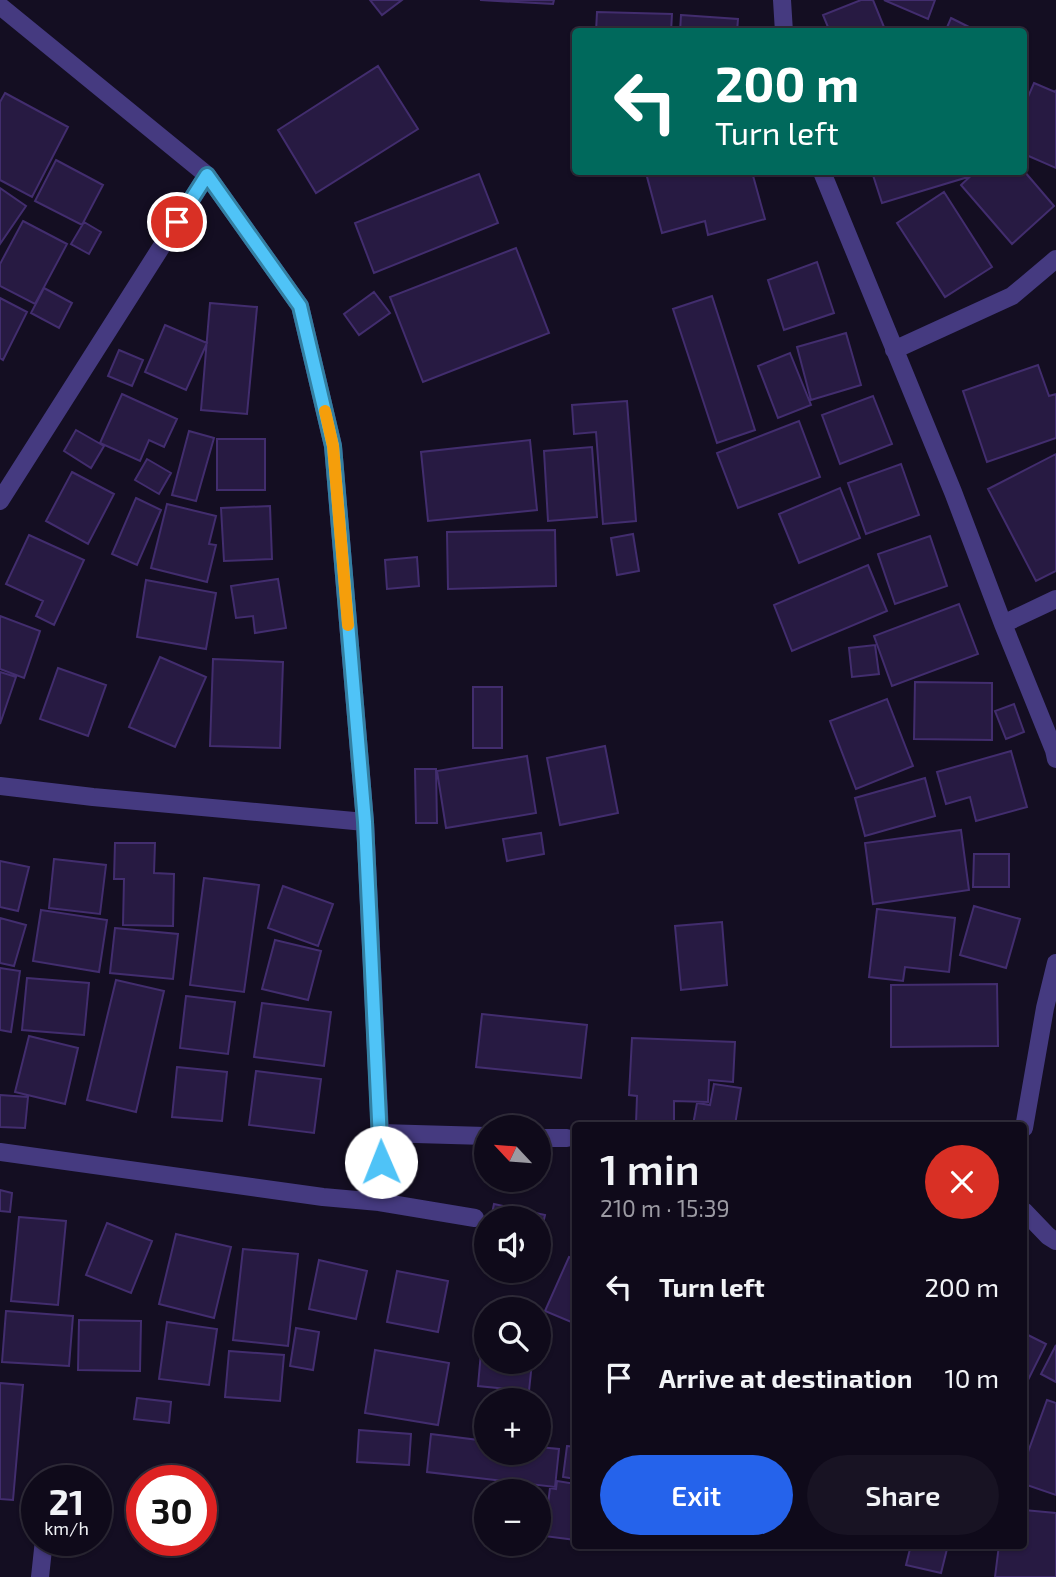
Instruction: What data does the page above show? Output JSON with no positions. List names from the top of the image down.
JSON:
{
  "north": "top left",
  "page": {
    "turn": ["200 m", "Turn left"],
    "map_buttons": ["+", "−"],
    "heading": ["1 min", "210 m · 15:39"],
    "list": [
      {
        "name": "Turn left",
        "value": "200 m"
      },
      {
        "name": "Arrive at destination",
        "value": "10 m"
      }
    ],
    "buttons": ["Exit", "Share"],
    "speed": "21 km/h",
    "limit": "30"
  }
}
